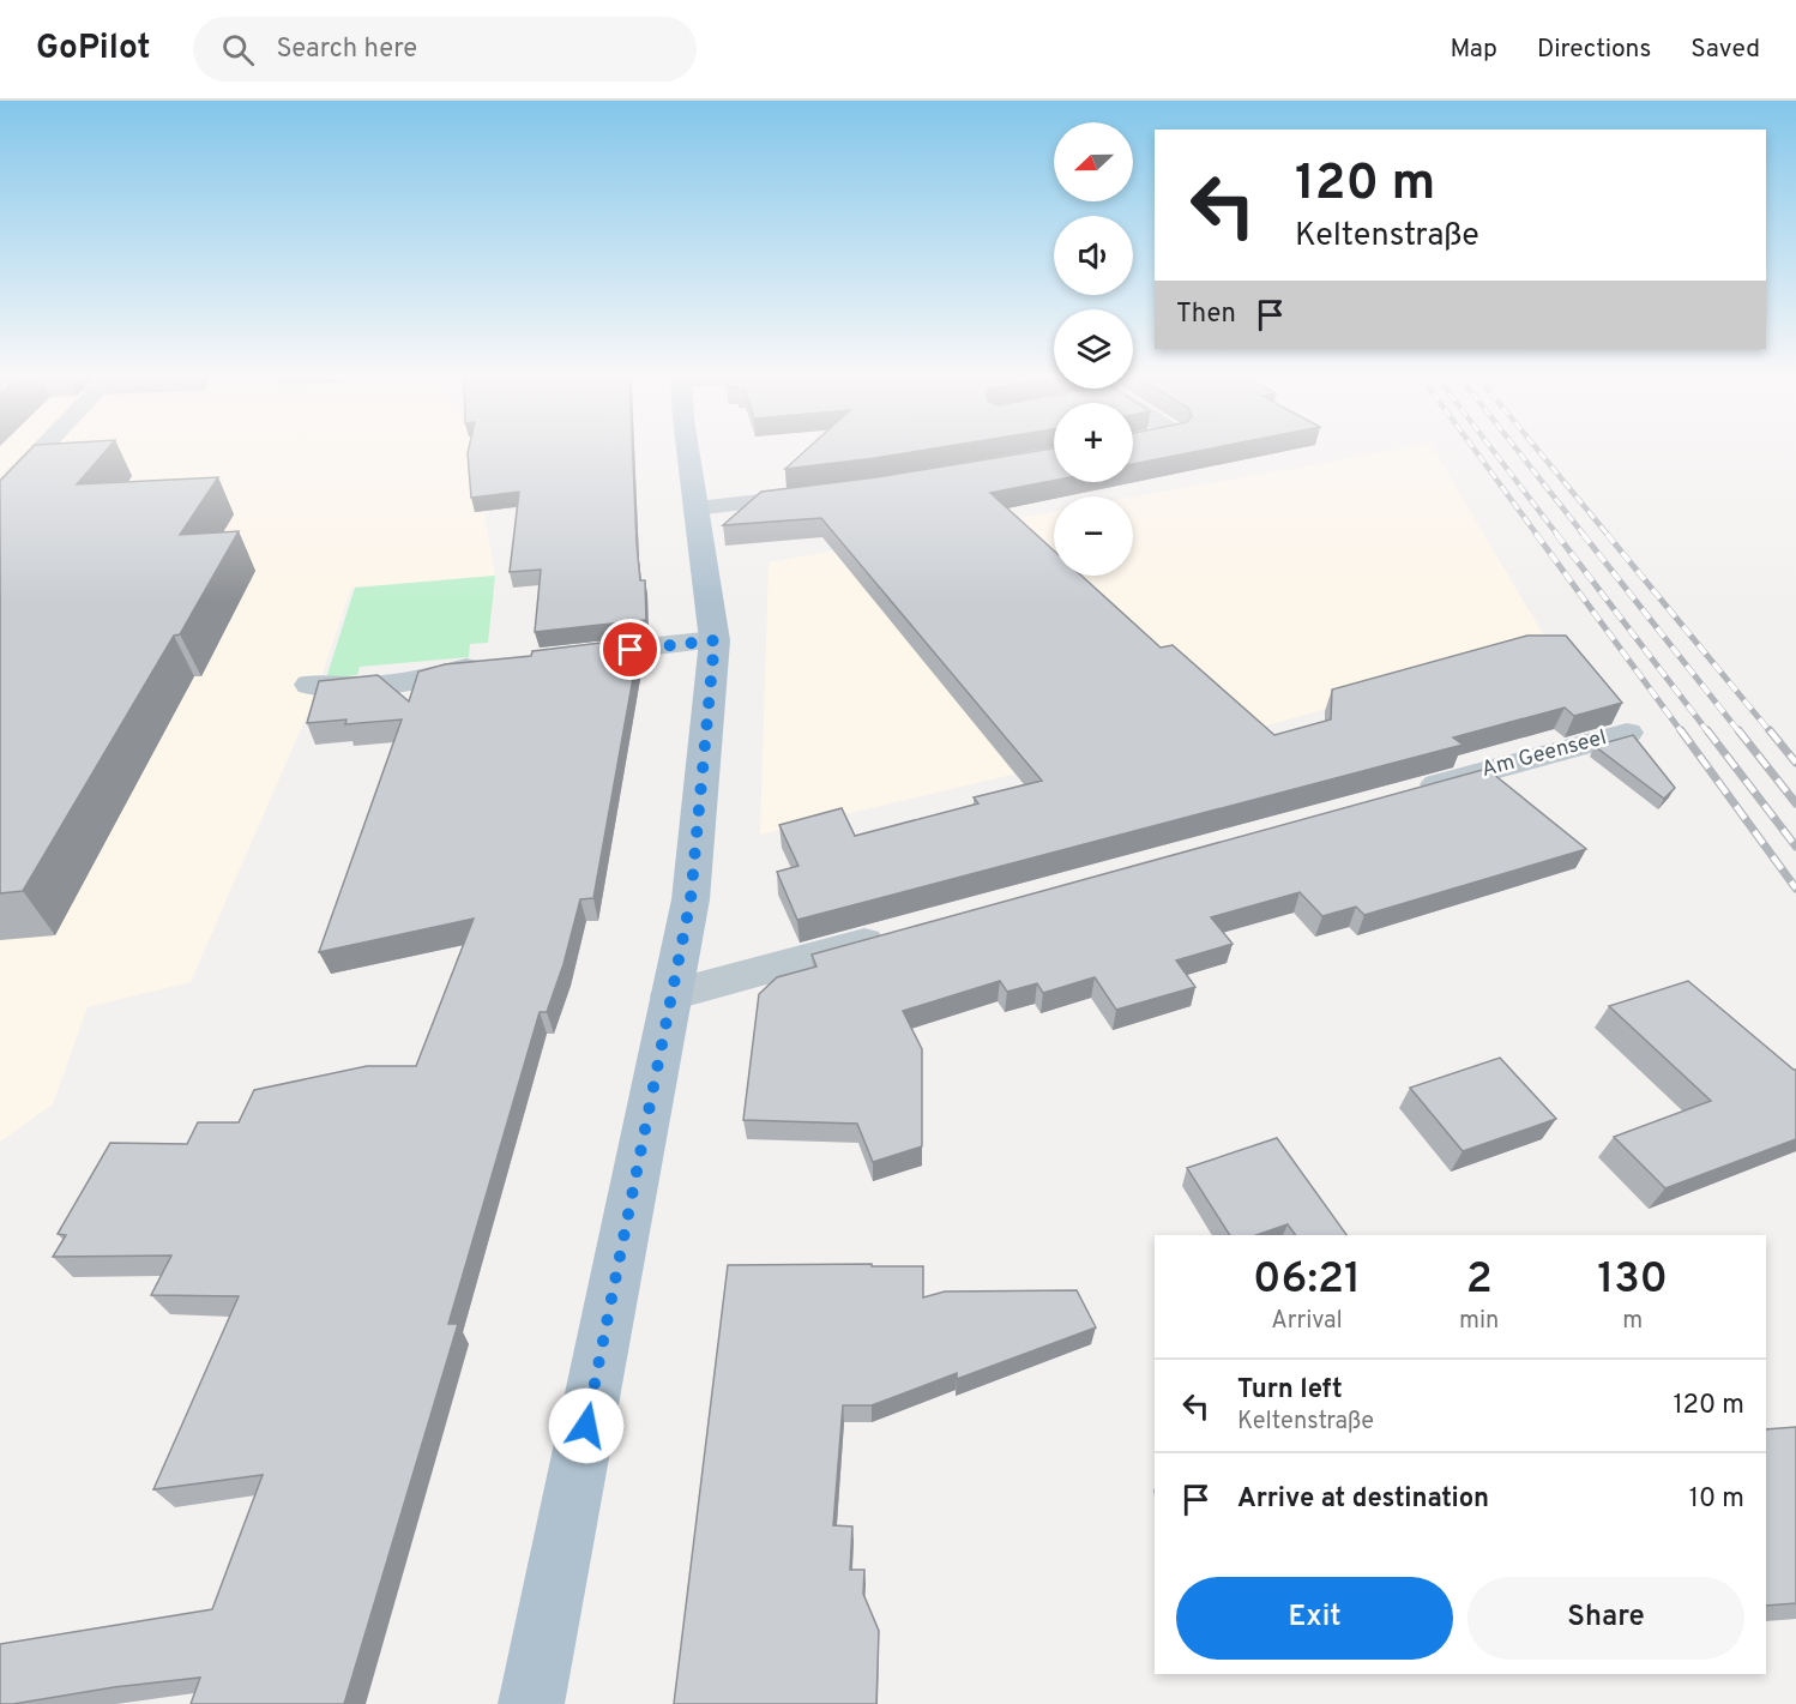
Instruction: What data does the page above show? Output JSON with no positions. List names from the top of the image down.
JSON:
{
  "streets": {
    "street": ["Am Geenseel"]
  },
  "north": "left",
  "page": {
    "header": "GoPilot",
    "search": "Search here",
    "nav": ["Map", "Directions", "Saved"],
    "map_buttons": ["+", "−"],
    "turn": ["120 m", "Keltenstraße"],
    "then": "Then",
    "eta": [
      "06:21",
      "Arrival",
      "2",
      "min",
      "130",
      "m"
    ],
    "list": [
      {
        "name": "Turn left",
        "note": "Keltenstraße",
        "value": "120 m"
      },
      {
        "name": "Arrive at destination",
        "value": "10 m"
      }
    ],
    "buttons": ["Exit", "Share"]
  }
}
